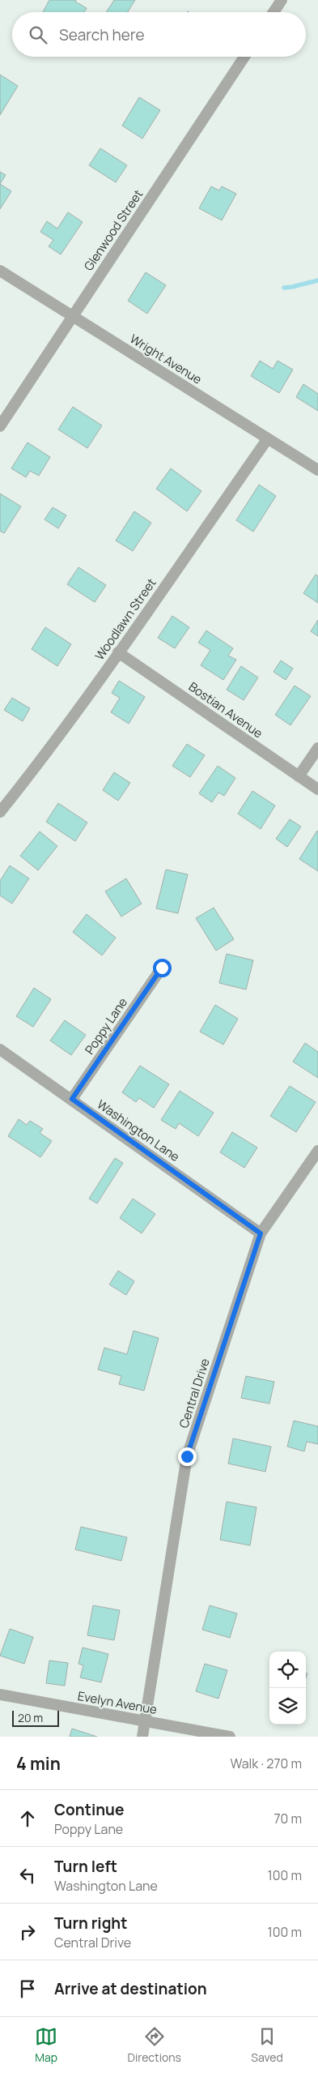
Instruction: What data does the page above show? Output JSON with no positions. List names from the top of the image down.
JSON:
{
  "streets": {
    "street": [
      "Glenwood Street",
      "Wright Avenue",
      "Woodlawn Street",
      "Bostian Avenue",
      "Poppy Lane",
      "Washington Lane",
      "Central Drive",
      "Evelyn Avenue"
    ]
  },
  "crossings": [
    ["Glenwood Street", "Wright Avenue"],
    ["Wright Avenue", "Woodlawn Street"],
    ["Woodlawn Street", "Bostian Avenue"],
    ["Poppy Lane", "Washington Lane"],
    ["Washington Lane", "Central Drive"],
    ["Central Drive", "Evelyn Avenue"]
  ],
  "scale_bar": "20 m",
  "page": {
    "search": "Search here",
    "scale": "20 m",
    "heading": ["4 min", "Walk · 270 m"],
    "list": [
      ["Continue", "Poppy Lane", "70 m"],
      ["Turn left", "Washington Lane", "100 m"],
      ["Turn right", "Central Drive", "100 m"],
      "Arrive at destination"
    ],
    "nav": ["Map", "Directions", "Saved"]
  }
}
